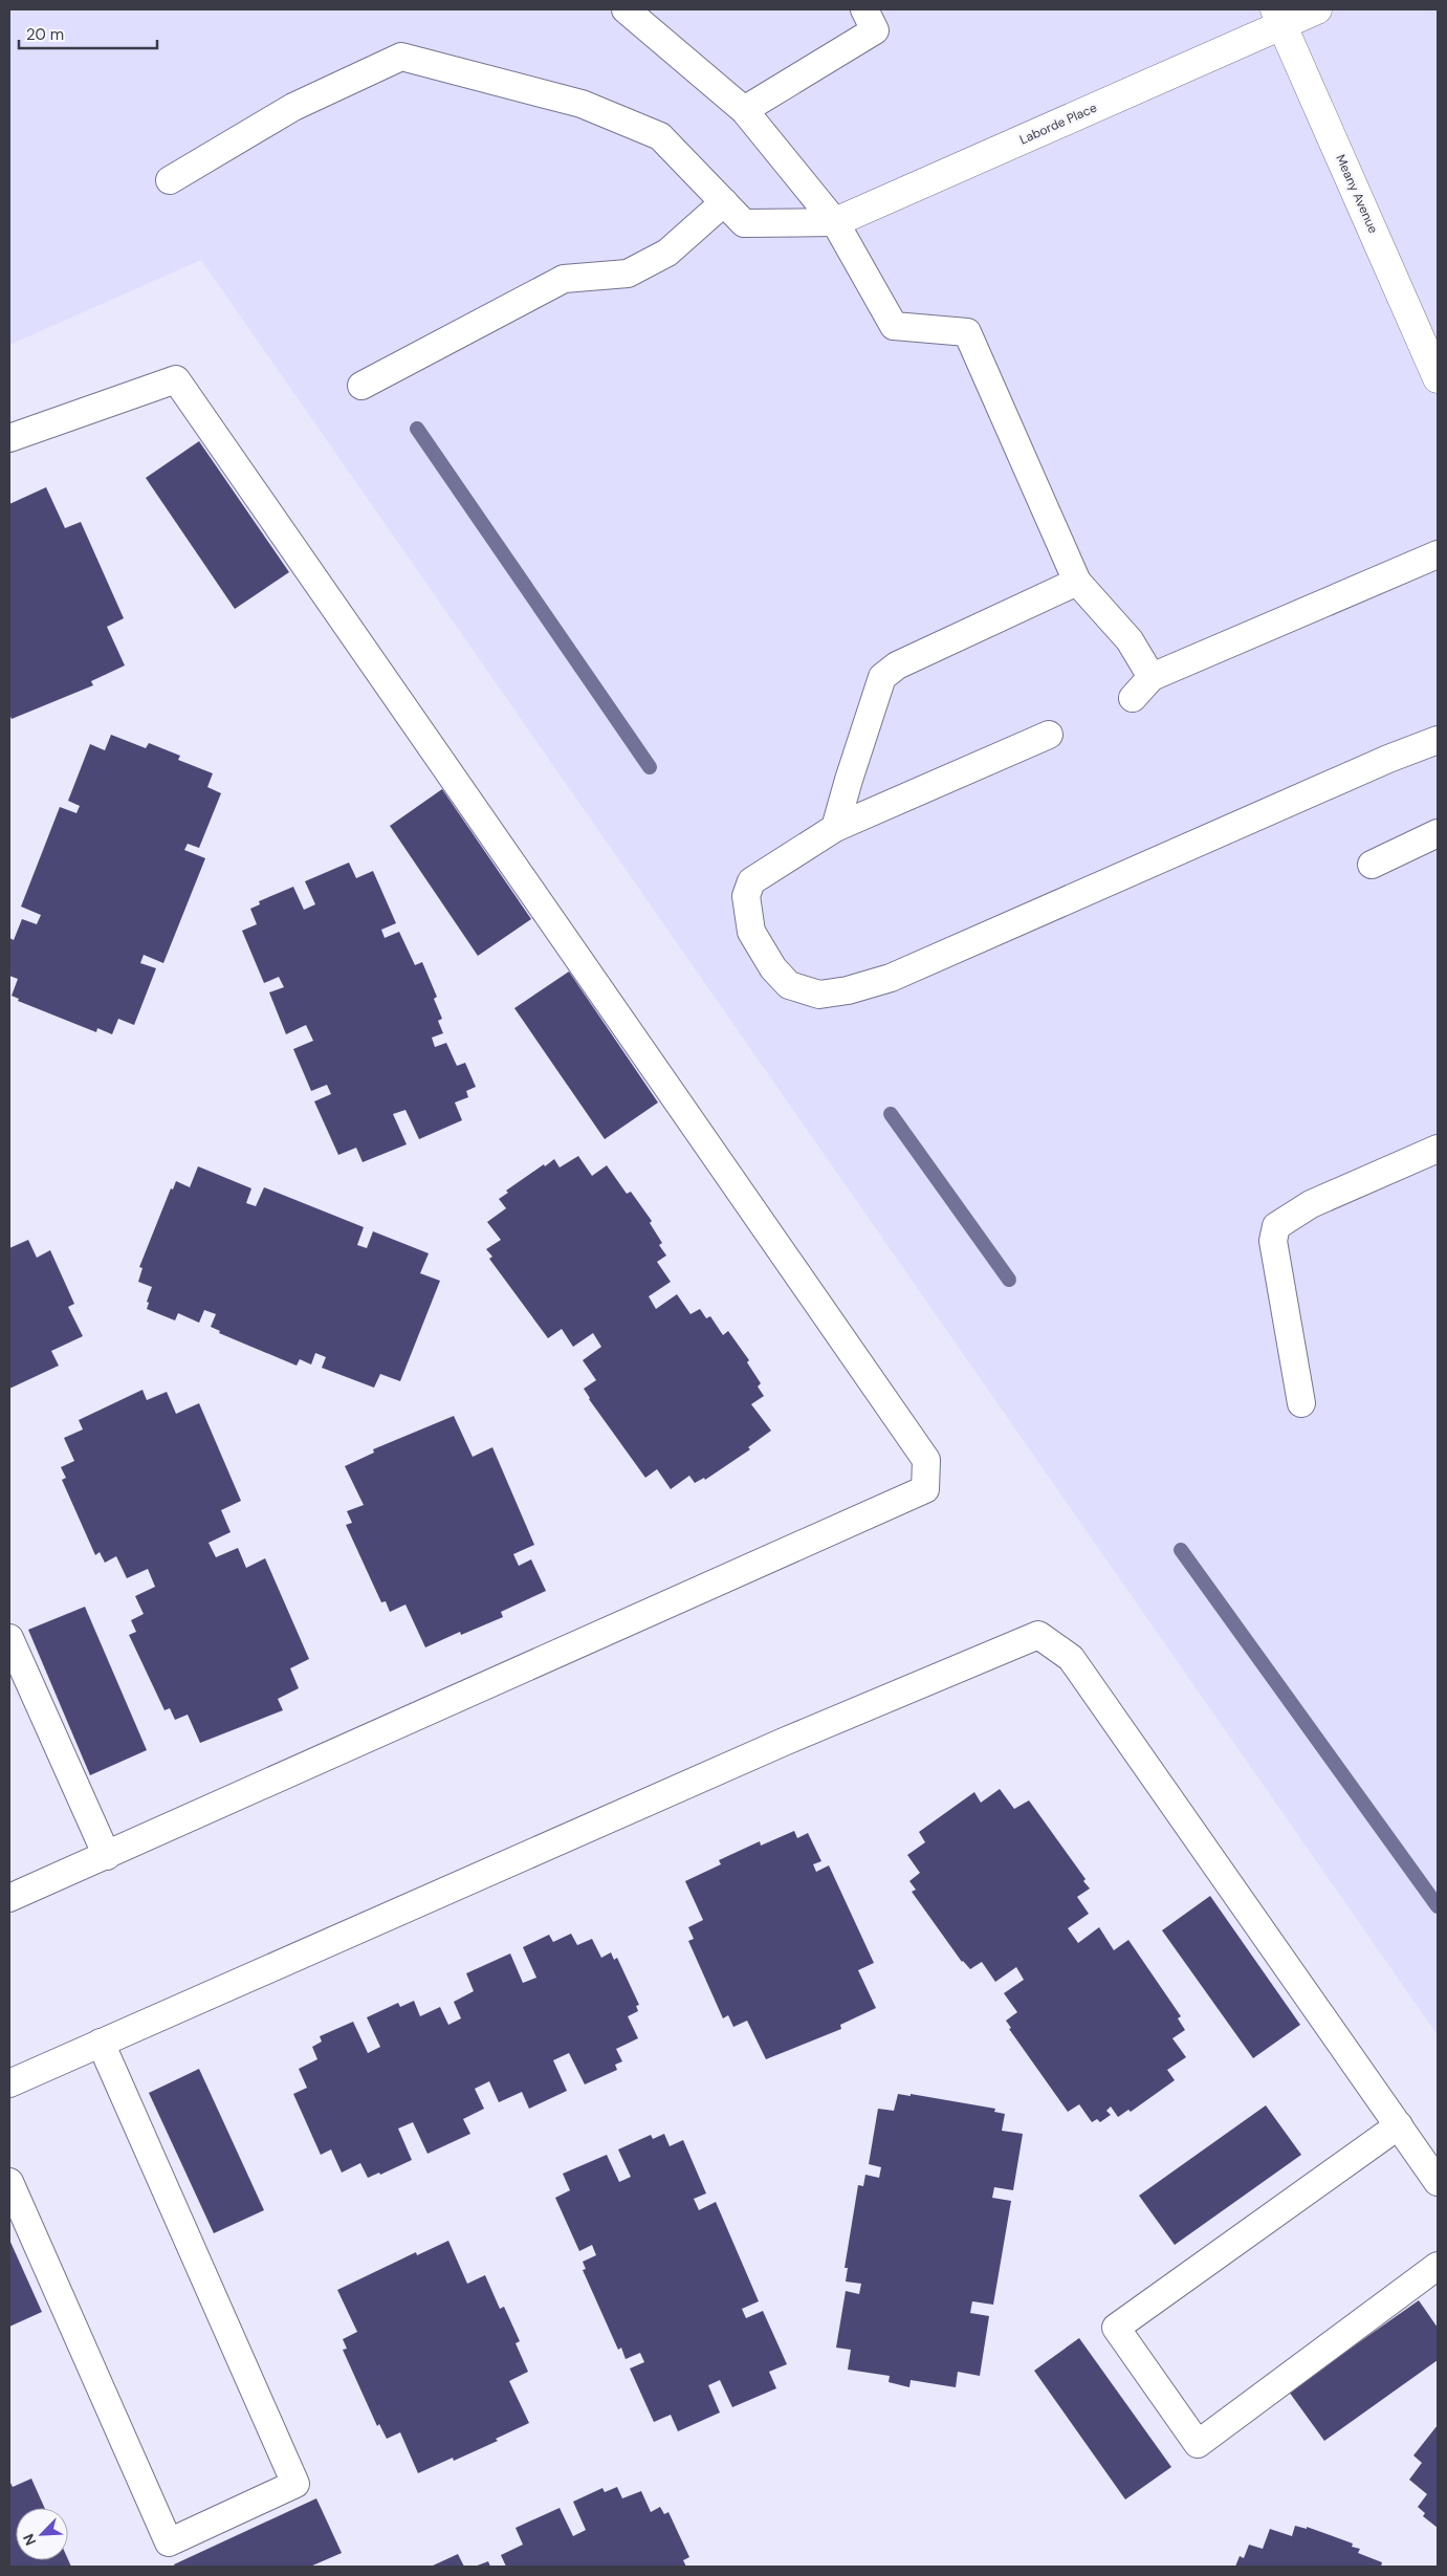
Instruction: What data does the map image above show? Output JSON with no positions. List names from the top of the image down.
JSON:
{
  "streets": {
    "street": ["Laborde Place", "Meany Avenue"]
  },
  "crossings": [
    ["Laborde Place", "Meany Avenue"]
  ],
  "scale_bar": "20 m",
  "north": "bottom left"
}
